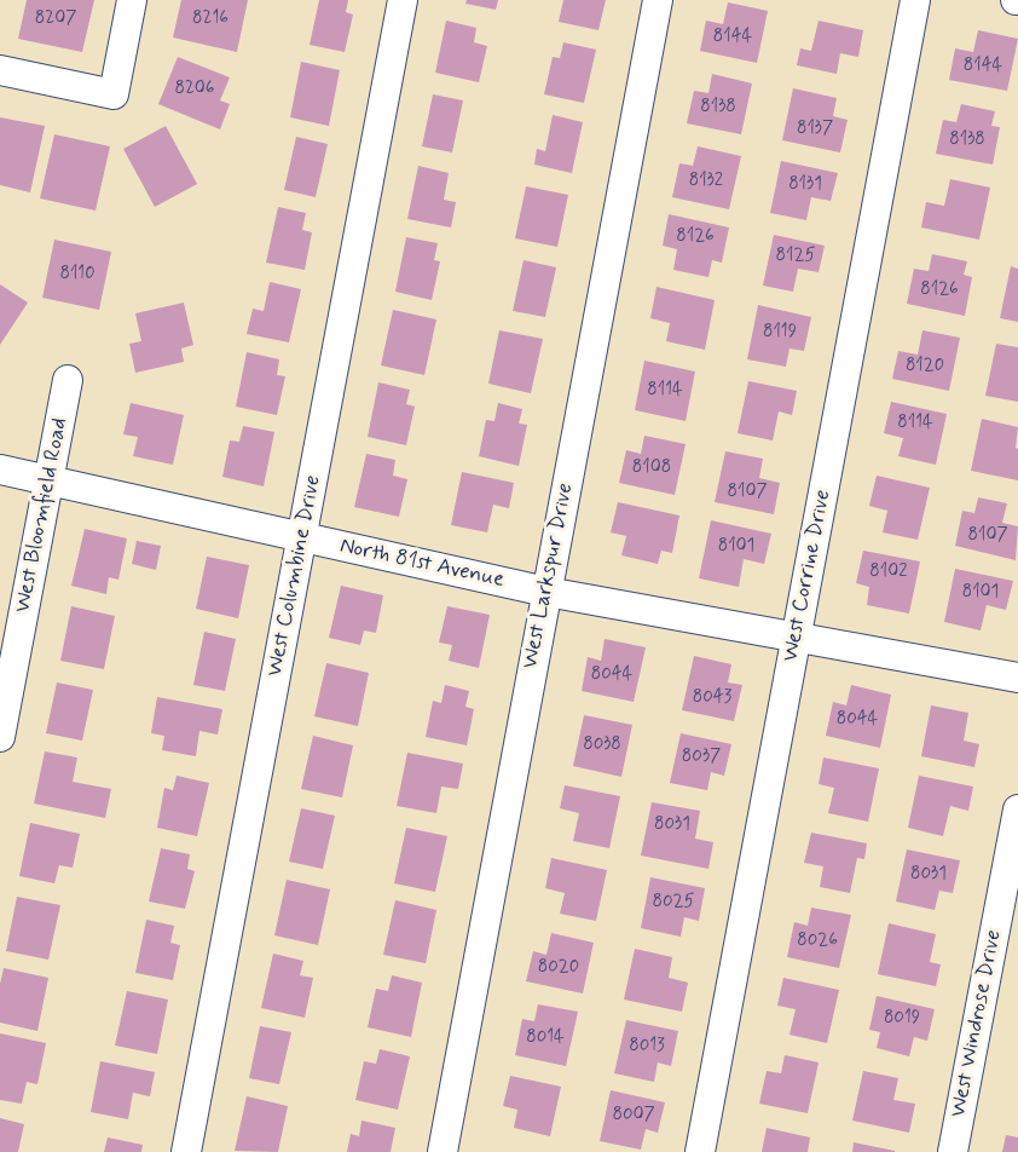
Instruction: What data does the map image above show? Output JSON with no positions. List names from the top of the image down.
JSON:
{
  "streets": {
    "street": [
      "West Bloomfield Road",
      "North 81st Avenue",
      "West Columbine Drive",
      "West Larkspur Drive",
      "West Corrine Drive",
      "West Windrose Drive"
    ]
  },
  "crossings": [
    ["West Bloomfield Road", "North 81st Avenue"],
    ["North 81st Avenue", "West Columbine Drive"],
    ["North 81st Avenue", "West Larkspur Drive"],
    ["North 81st Avenue", "West Corrine Drive"]
  ],
  "house_numbers": [
    "8207",
    "8216",
    "8144",
    "8144",
    "8206",
    "8138",
    "8137",
    "8138",
    "8132",
    "8131",
    "8126",
    "8125",
    "8110",
    "8126",
    "8119",
    "8120",
    "8114",
    "8114",
    "8108",
    "8107",
    "8107",
    "8101",
    "8102",
    "8101",
    "8044",
    "8043",
    "8044",
    "8038",
    "8037",
    "8031",
    "8031",
    "8025",
    "8026",
    "8020",
    "8019",
    "8014",
    "8013",
    "8007"
  ]
}
